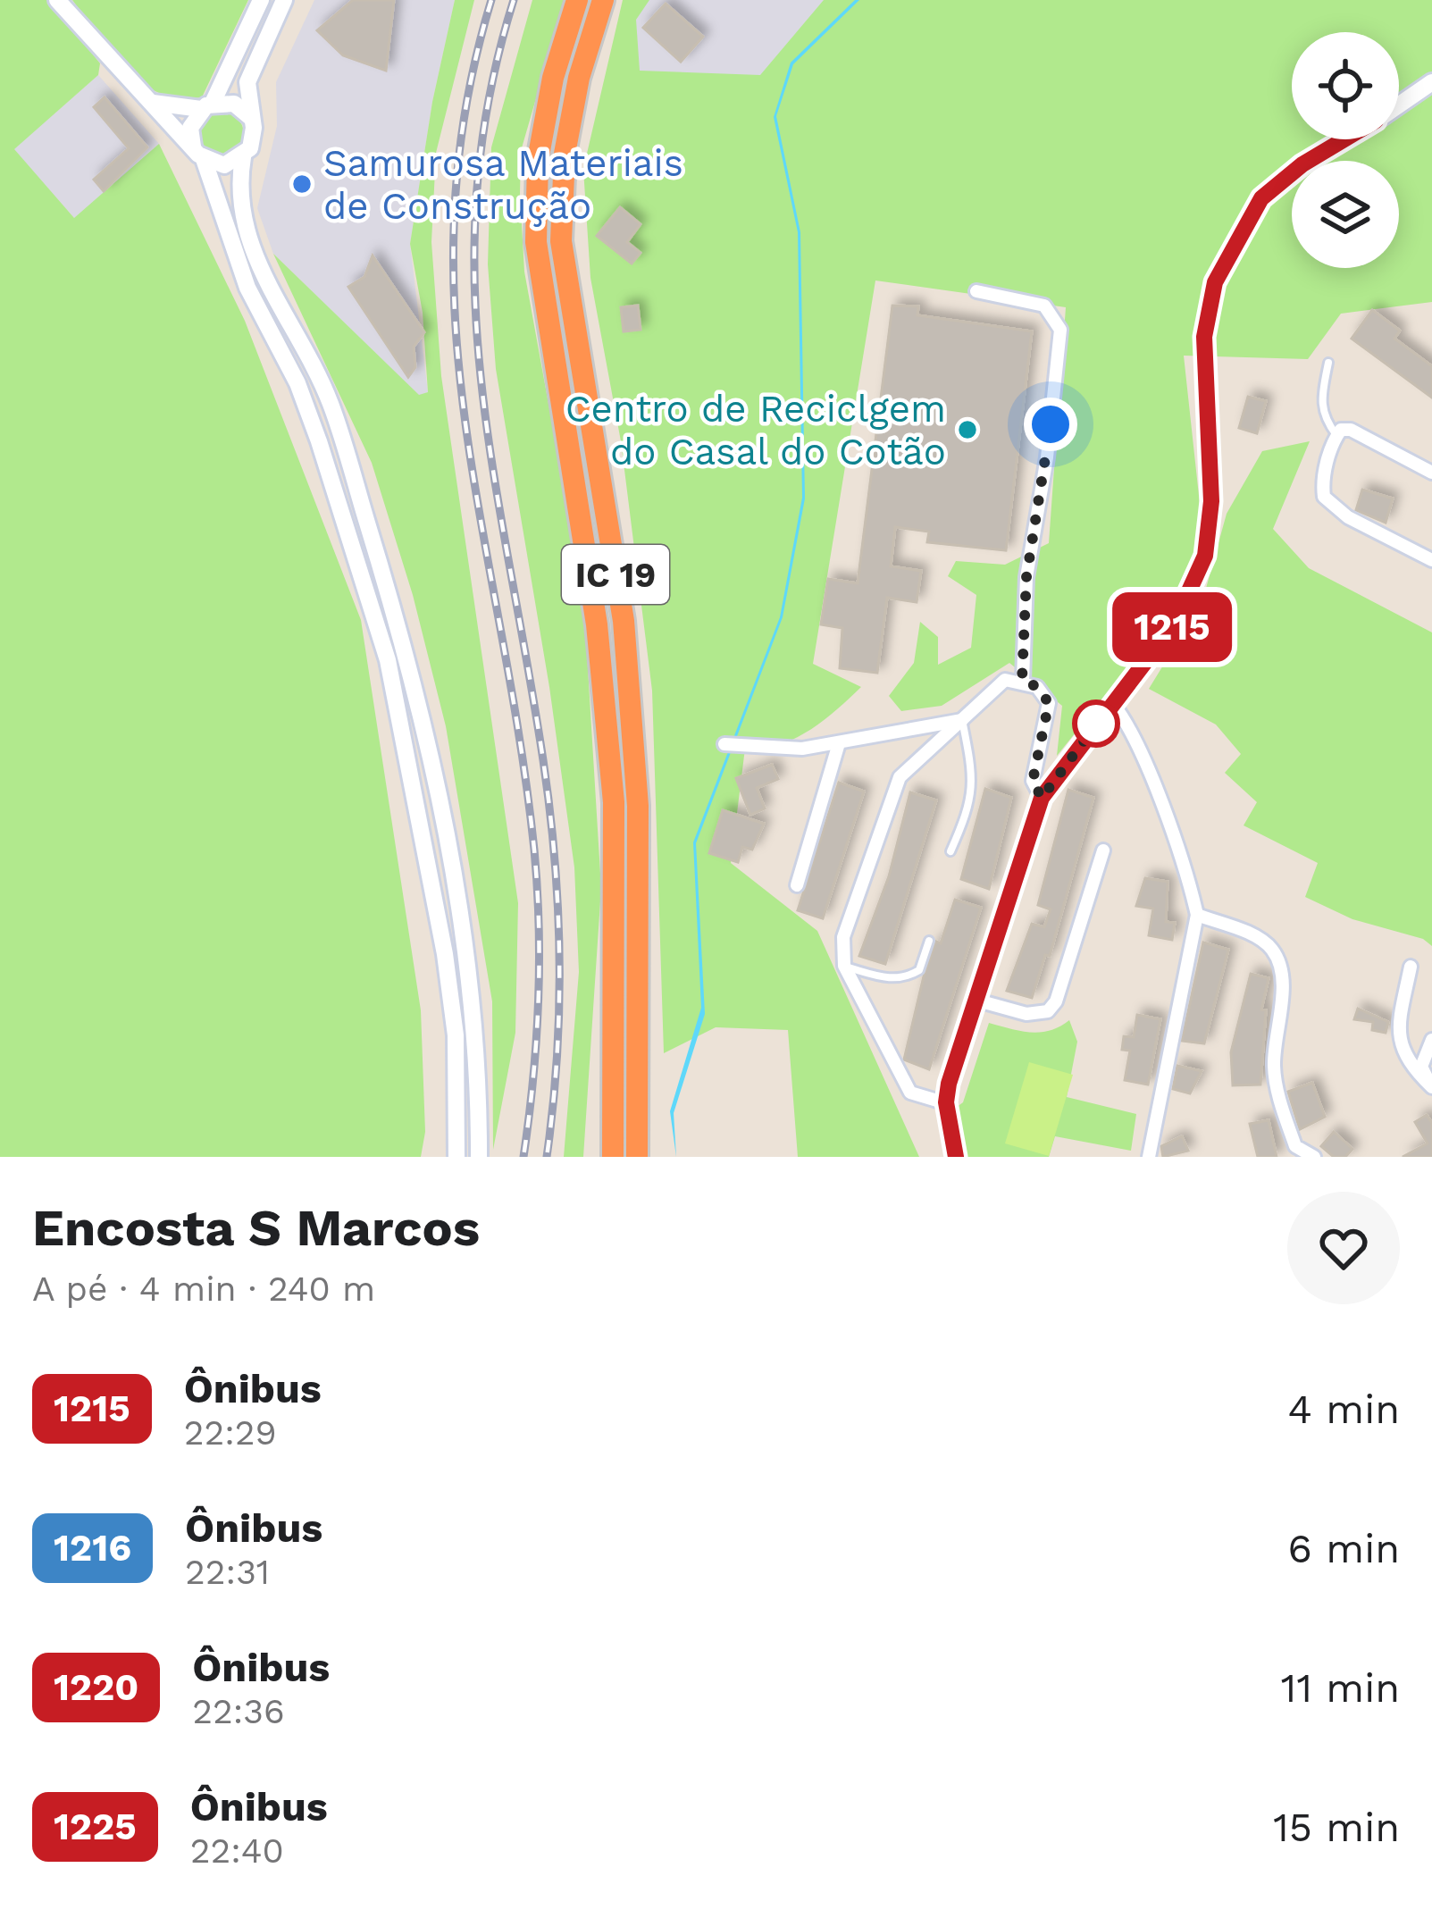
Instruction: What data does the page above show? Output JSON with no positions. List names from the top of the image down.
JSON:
{
  "streets": {
    "highway": ["IC 19"]
  },
  "places": ["Samurosa Materiais de Construção", "Centro de Reciclgem do Casal do Cotão"],
  "lines": ["bus line 1215"],
  "page": {
    "on_map": "1215",
    "heading": ["Encosta S Marcos", "A pé · 4 min · 240 m"],
    "list": [
      {
        "mark": "1215",
        "name": "Ônibus",
        "note": "22:29",
        "value": "4 min"
      },
      {
        "mark": "1216",
        "name": "Ônibus",
        "note": "22:31",
        "value": "6 min"
      },
      {
        "mark": "1220",
        "name": "Ônibus",
        "note": "22:36",
        "value": "11 min"
      },
      {
        "mark": "1225",
        "name": "Ônibus",
        "note": "22:40",
        "value": "15 min"
      }
    ]
  }
}
